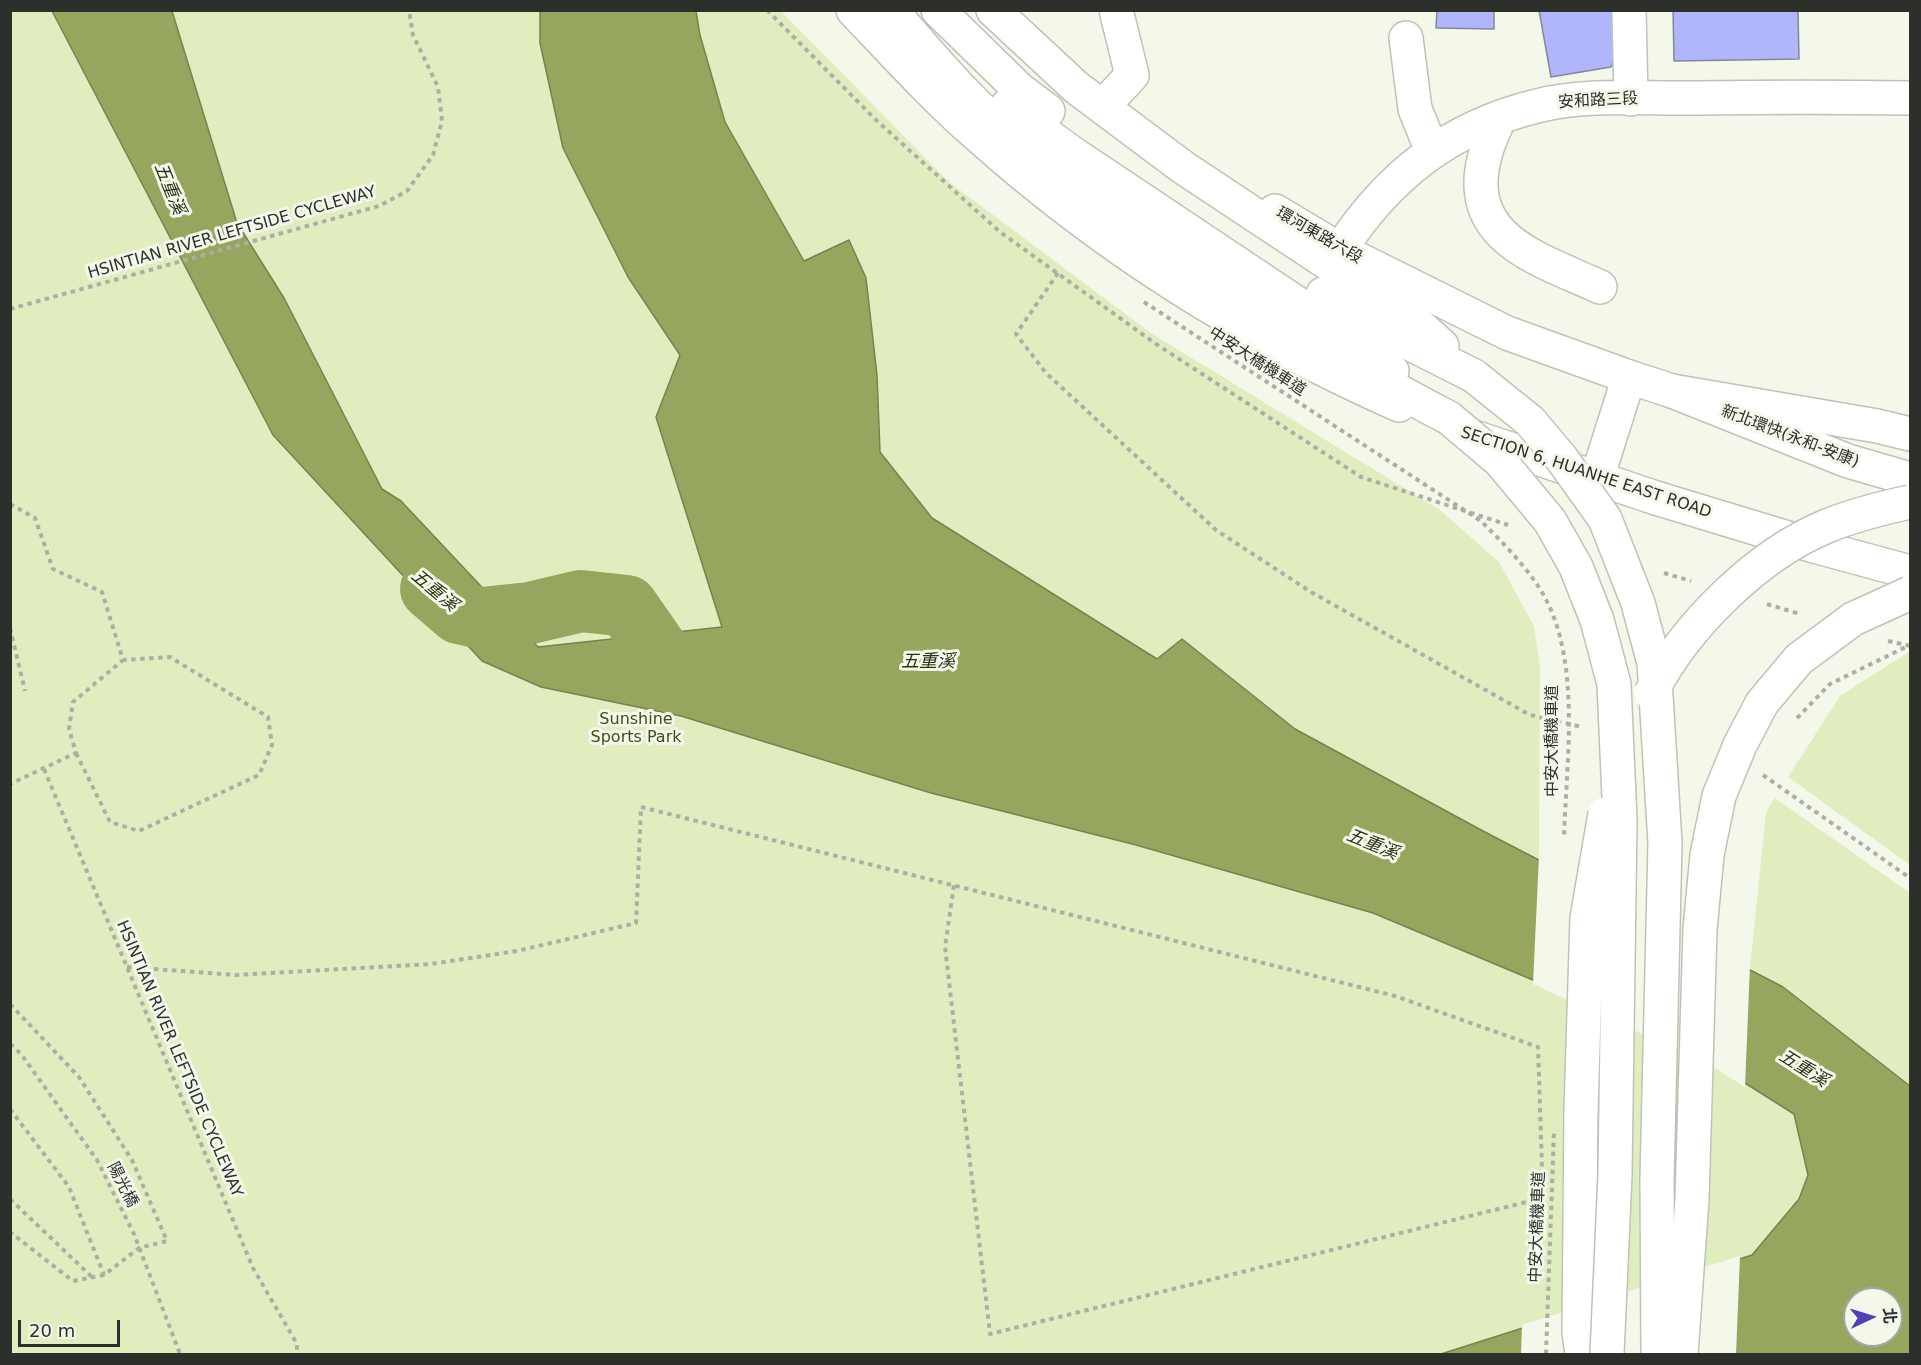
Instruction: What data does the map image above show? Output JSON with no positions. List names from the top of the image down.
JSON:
{
  "streets": {
    "main road": [
      "安和路三段",
      "環河東路六段",
      "新北環快(永和-安康)",
      "SECTION 6, HUANHE EAST ROAD"
    ],
    "path": ["HSINTIAN RIVER LEFTSIDE CYCLEWAY", "中安大橋機車道", "陽光橋"]
  },
  "crossings": [
    ["安和路三段", "環河東路六段"],
    ["環河東路六段", "新北環快(永和-安康)"]
  ],
  "water": ["五重溪"],
  "parks": ["Sunshine Sports Park"],
  "scale_bar": "20 m",
  "north": "right"
}
